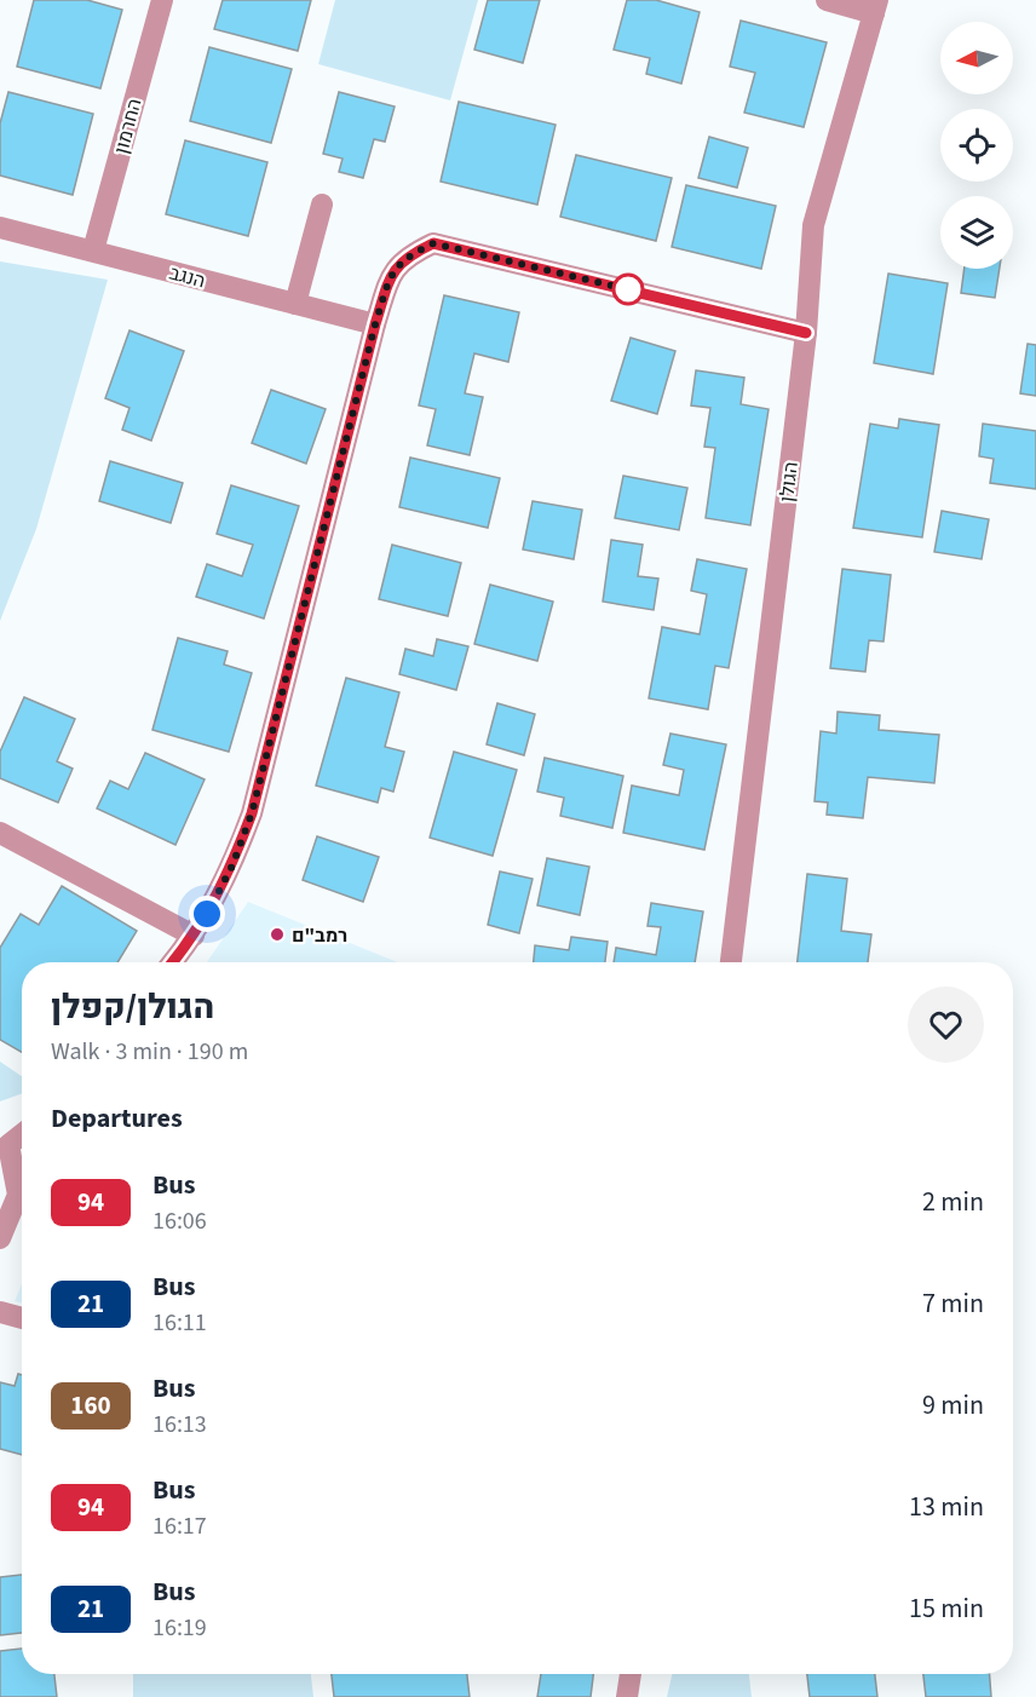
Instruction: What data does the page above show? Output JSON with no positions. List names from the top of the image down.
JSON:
{
  "streets": {
    "street": ["החרמון", "הנגב", "הגולן"]
  },
  "crossings": [
    ["החרמון", "הנגב"]
  ],
  "places": ["רמב\"ם"],
  "lines": ["bus line 94"],
  "north": "left",
  "page": {
    "heading": [
      ["הגולן/קפלן", "Walk · 3 min · 190 m"],
      "Departures"
    ],
    "list": [
      {
        "mark": "94",
        "name": "Bus",
        "note": "16:06",
        "value": "2 min"
      },
      {
        "mark": "21",
        "name": "Bus",
        "note": "16:11",
        "value": "7 min"
      },
      {
        "mark": "160",
        "name": "Bus",
        "note": "16:13",
        "value": "9 min"
      },
      {
        "mark": "94",
        "name": "Bus",
        "note": "16:17",
        "value": "13 min"
      },
      {
        "mark": "21",
        "name": "Bus",
        "note": "16:19",
        "value": "15 min"
      }
    ]
  }
}
